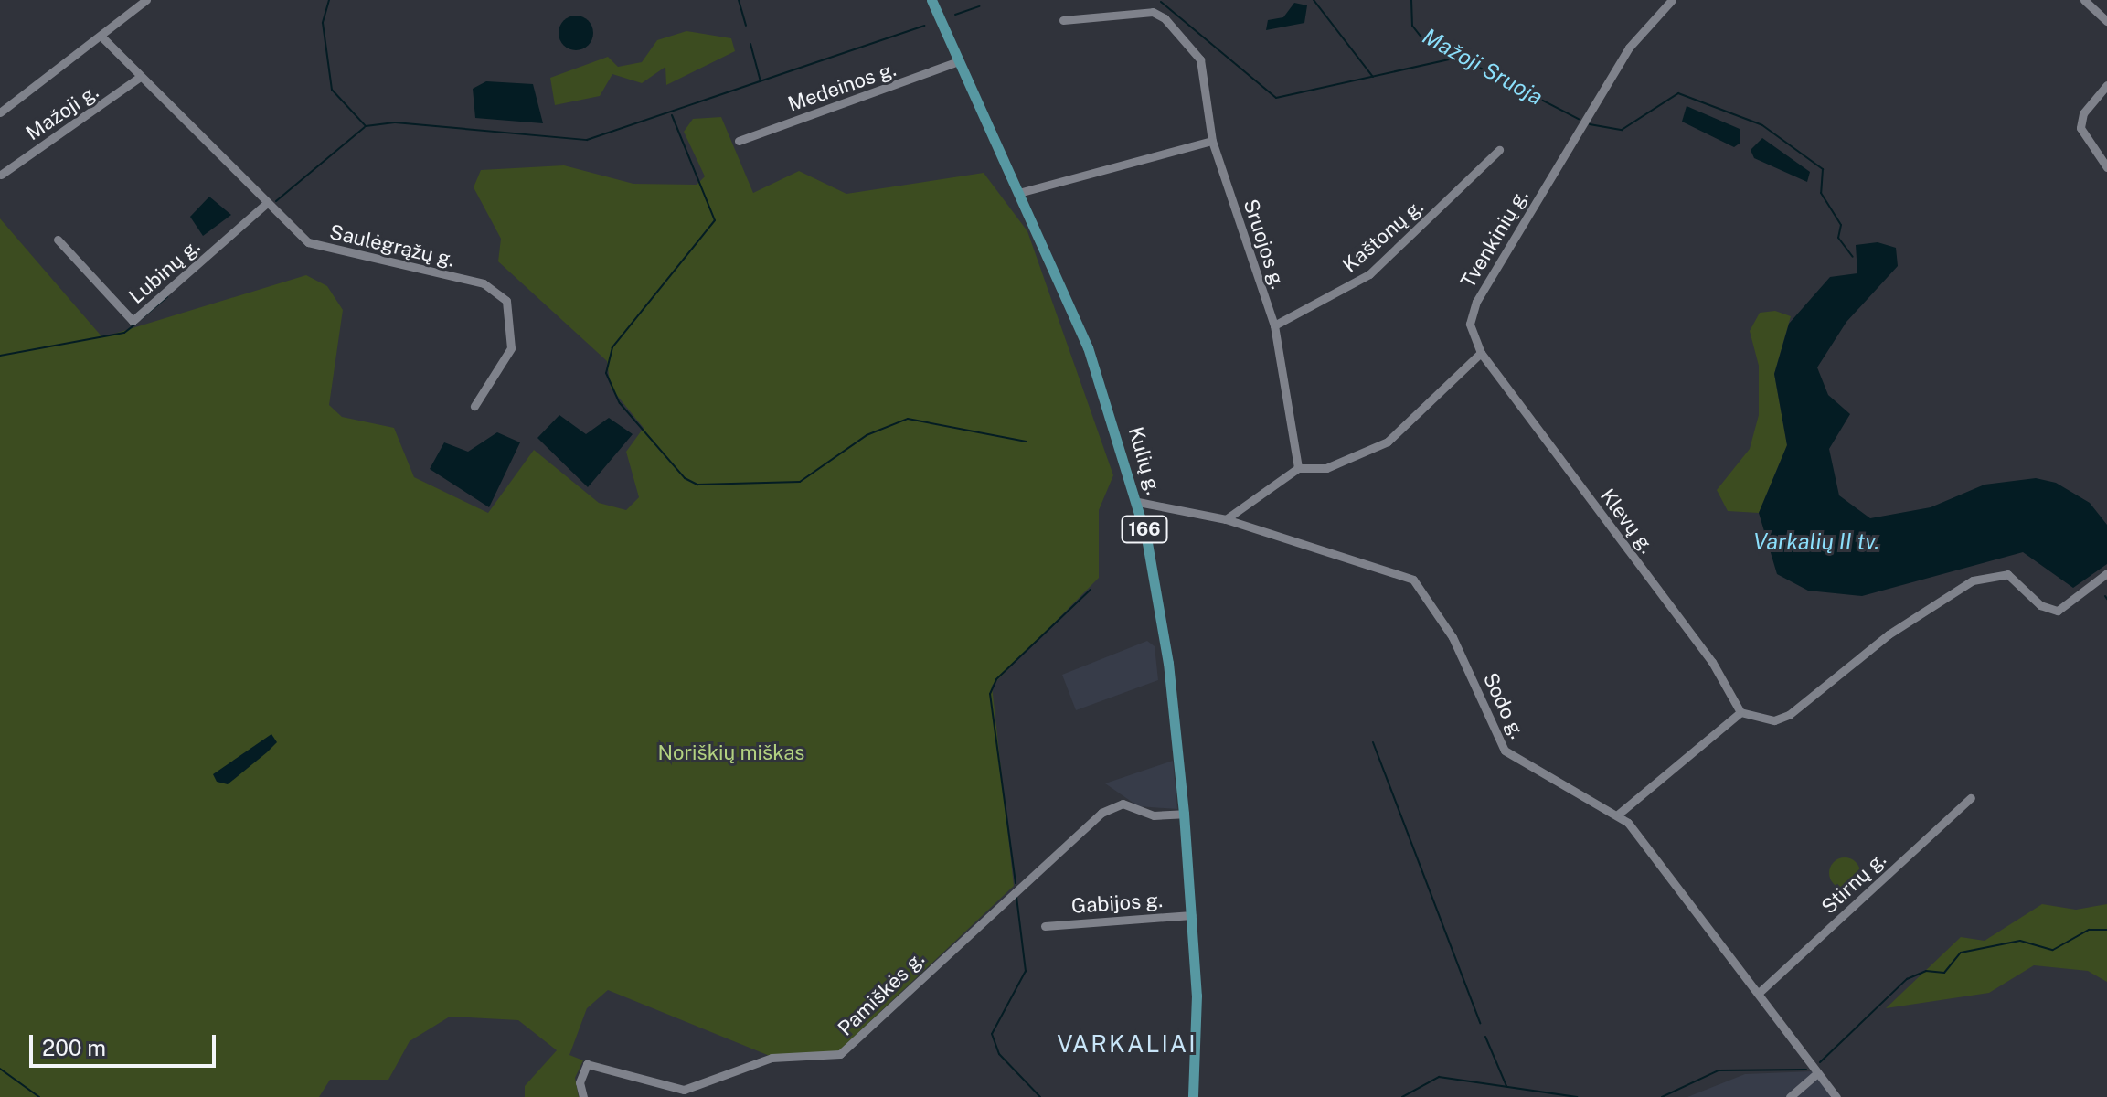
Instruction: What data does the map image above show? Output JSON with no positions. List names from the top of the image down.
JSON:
{
  "streets": {
    "main road": ["Kulių g.", "166"],
    "street": [
      "Medeinos g.",
      "Mažoji g.",
      "Kaštonų g.",
      "Tvenkinių g.",
      "Sruojos g.",
      "Saulėgrąžų g.",
      "Lubinų g.",
      "Klevų g.",
      "Sodo g.",
      "Stirnų g.",
      "Gabijos g.",
      "Pamiškės g."
    ]
  },
  "crossings": [
    ["Medeinos g.", "Kulių g."],
    ["Mažoji g.", "Saulėgrąžų g."],
    ["Kaštonų g.", "Sruojos g."],
    ["Tvenkinių g.", "Klevų g."],
    ["Saulėgrąžų g.", "Lubinų g."],
    ["Kulių g.", "Sodo g."],
    ["Kulių g.", "Gabijos g."],
    ["Kulių g.", "Pamiškės g."],
    ["Sodo g.", "Stirnų g."]
  ],
  "districts": ["VARKALIAI"],
  "water": ["Mažoji Sruoja", "Varkalių II tv."],
  "parks": ["Noriškių miškas"],
  "scale_bar": "200 m"
}
